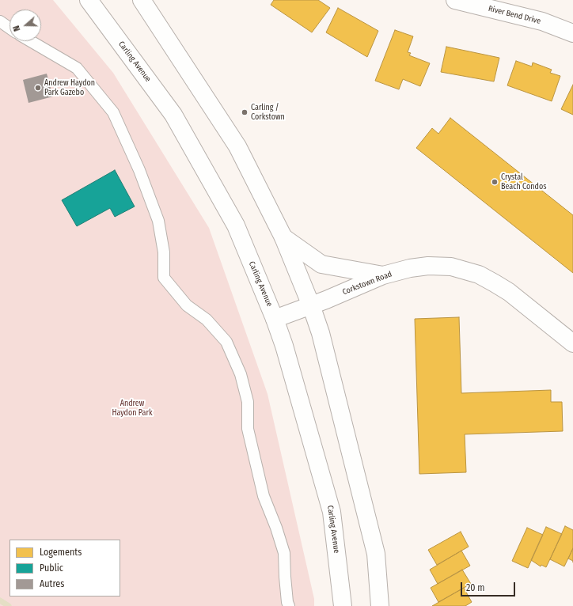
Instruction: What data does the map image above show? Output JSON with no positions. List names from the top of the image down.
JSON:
{
  "streets": {
    "main road": ["River Bend Drive", "Carling Avenue", "Corkstown Road"]
  },
  "crossings": [
    ["Carling Avenue", "Corkstown Road"]
  ],
  "parks": ["Andrew Haydon Park"],
  "places": ["Andrew Haydon Park Gazebo", "Carling / Corkstown", "Crystal Beach Condos"],
  "legend": ["Logements", "Public", "Autres"],
  "scale_bar": "20 m",
  "north": "left"
}
